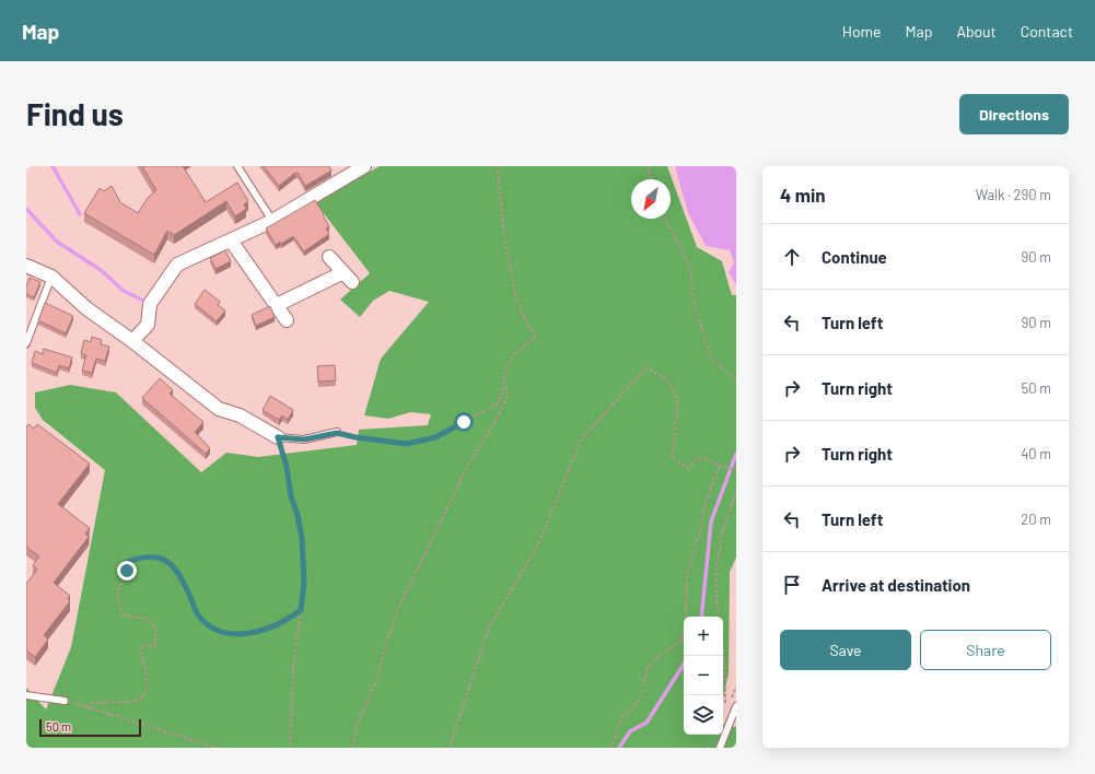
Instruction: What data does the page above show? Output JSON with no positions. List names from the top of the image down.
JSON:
{
  "scale_bar": "50 m",
  "north": "bottom left",
  "page": {
    "header": "Map",
    "nav": [
      "Home",
      "Map",
      "About",
      "Contact"
    ],
    "buttons": [
      "Directions",
      ["Save", "Share"]
    ],
    "title": "Find us",
    "heading": ["4 min", "Walk · 290 m"],
    "list": [
      ["Continue", "90 m"],
      ["Turn left", "90 m"],
      ["Turn right", "50 m"],
      ["Turn right", "40 m"],
      ["Turn left", "20 m"],
      "Arrive at destination"
    ],
    "map_buttons": ["+", "−"],
    "scale": "50 m"
  }
}
